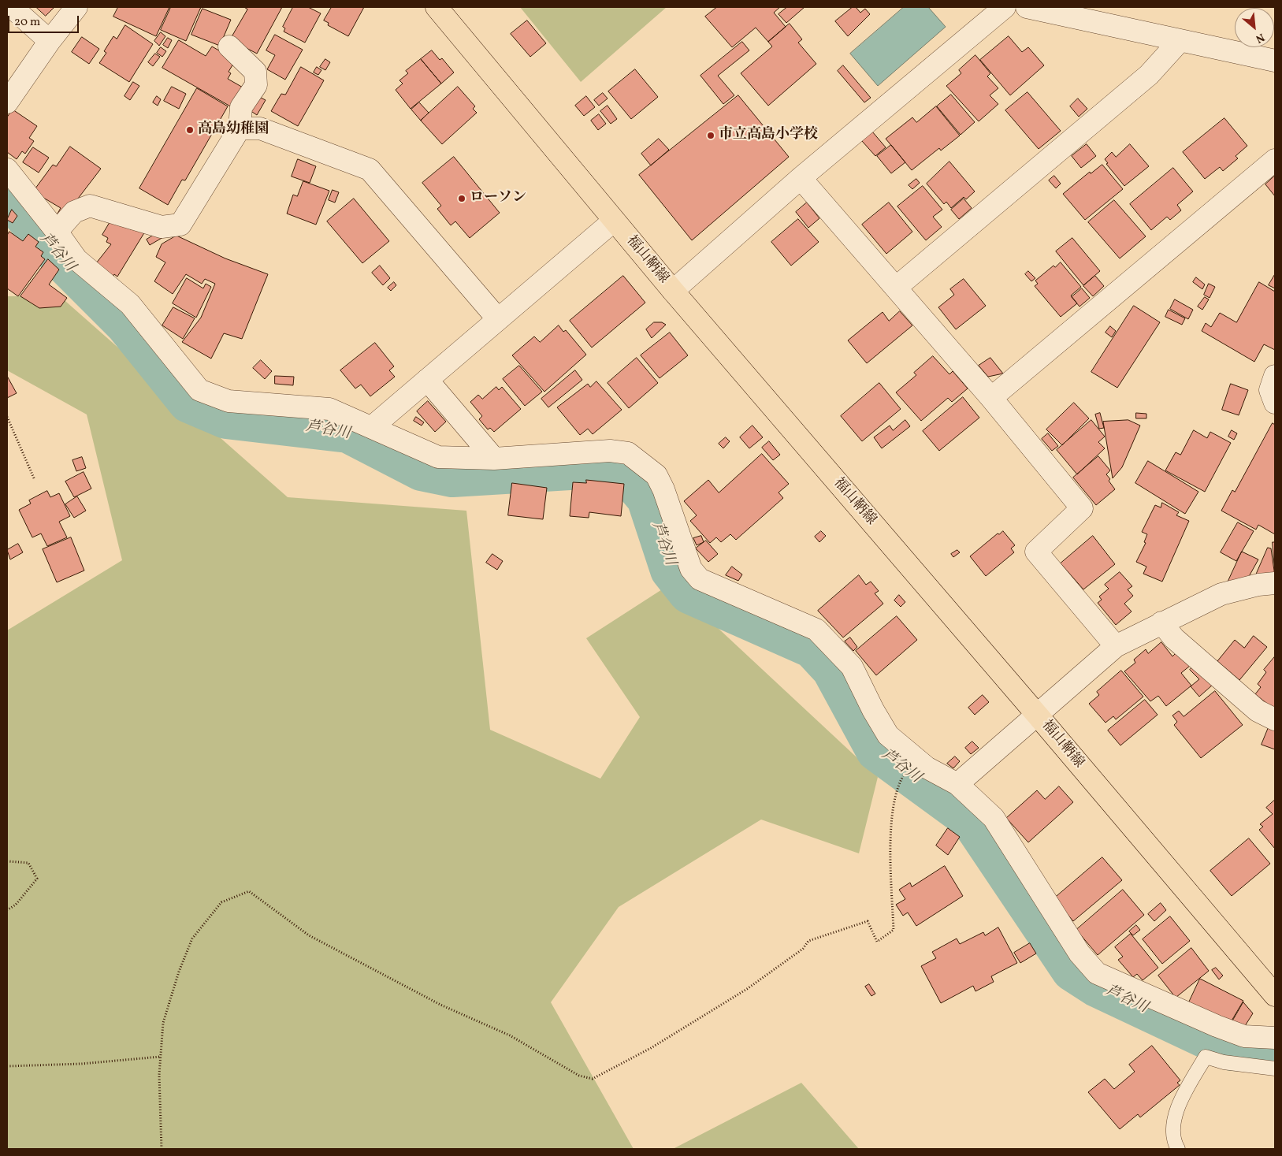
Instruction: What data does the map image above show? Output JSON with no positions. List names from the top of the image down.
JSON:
{
  "streets": {
    "main road": ["福山鞆線"]
  },
  "water": ["芦谷川"],
  "places": ["高島幼稚園", "市立高島小学校", "ローソン"],
  "scale_bar": "20 m",
  "north": "bottom right"
}
